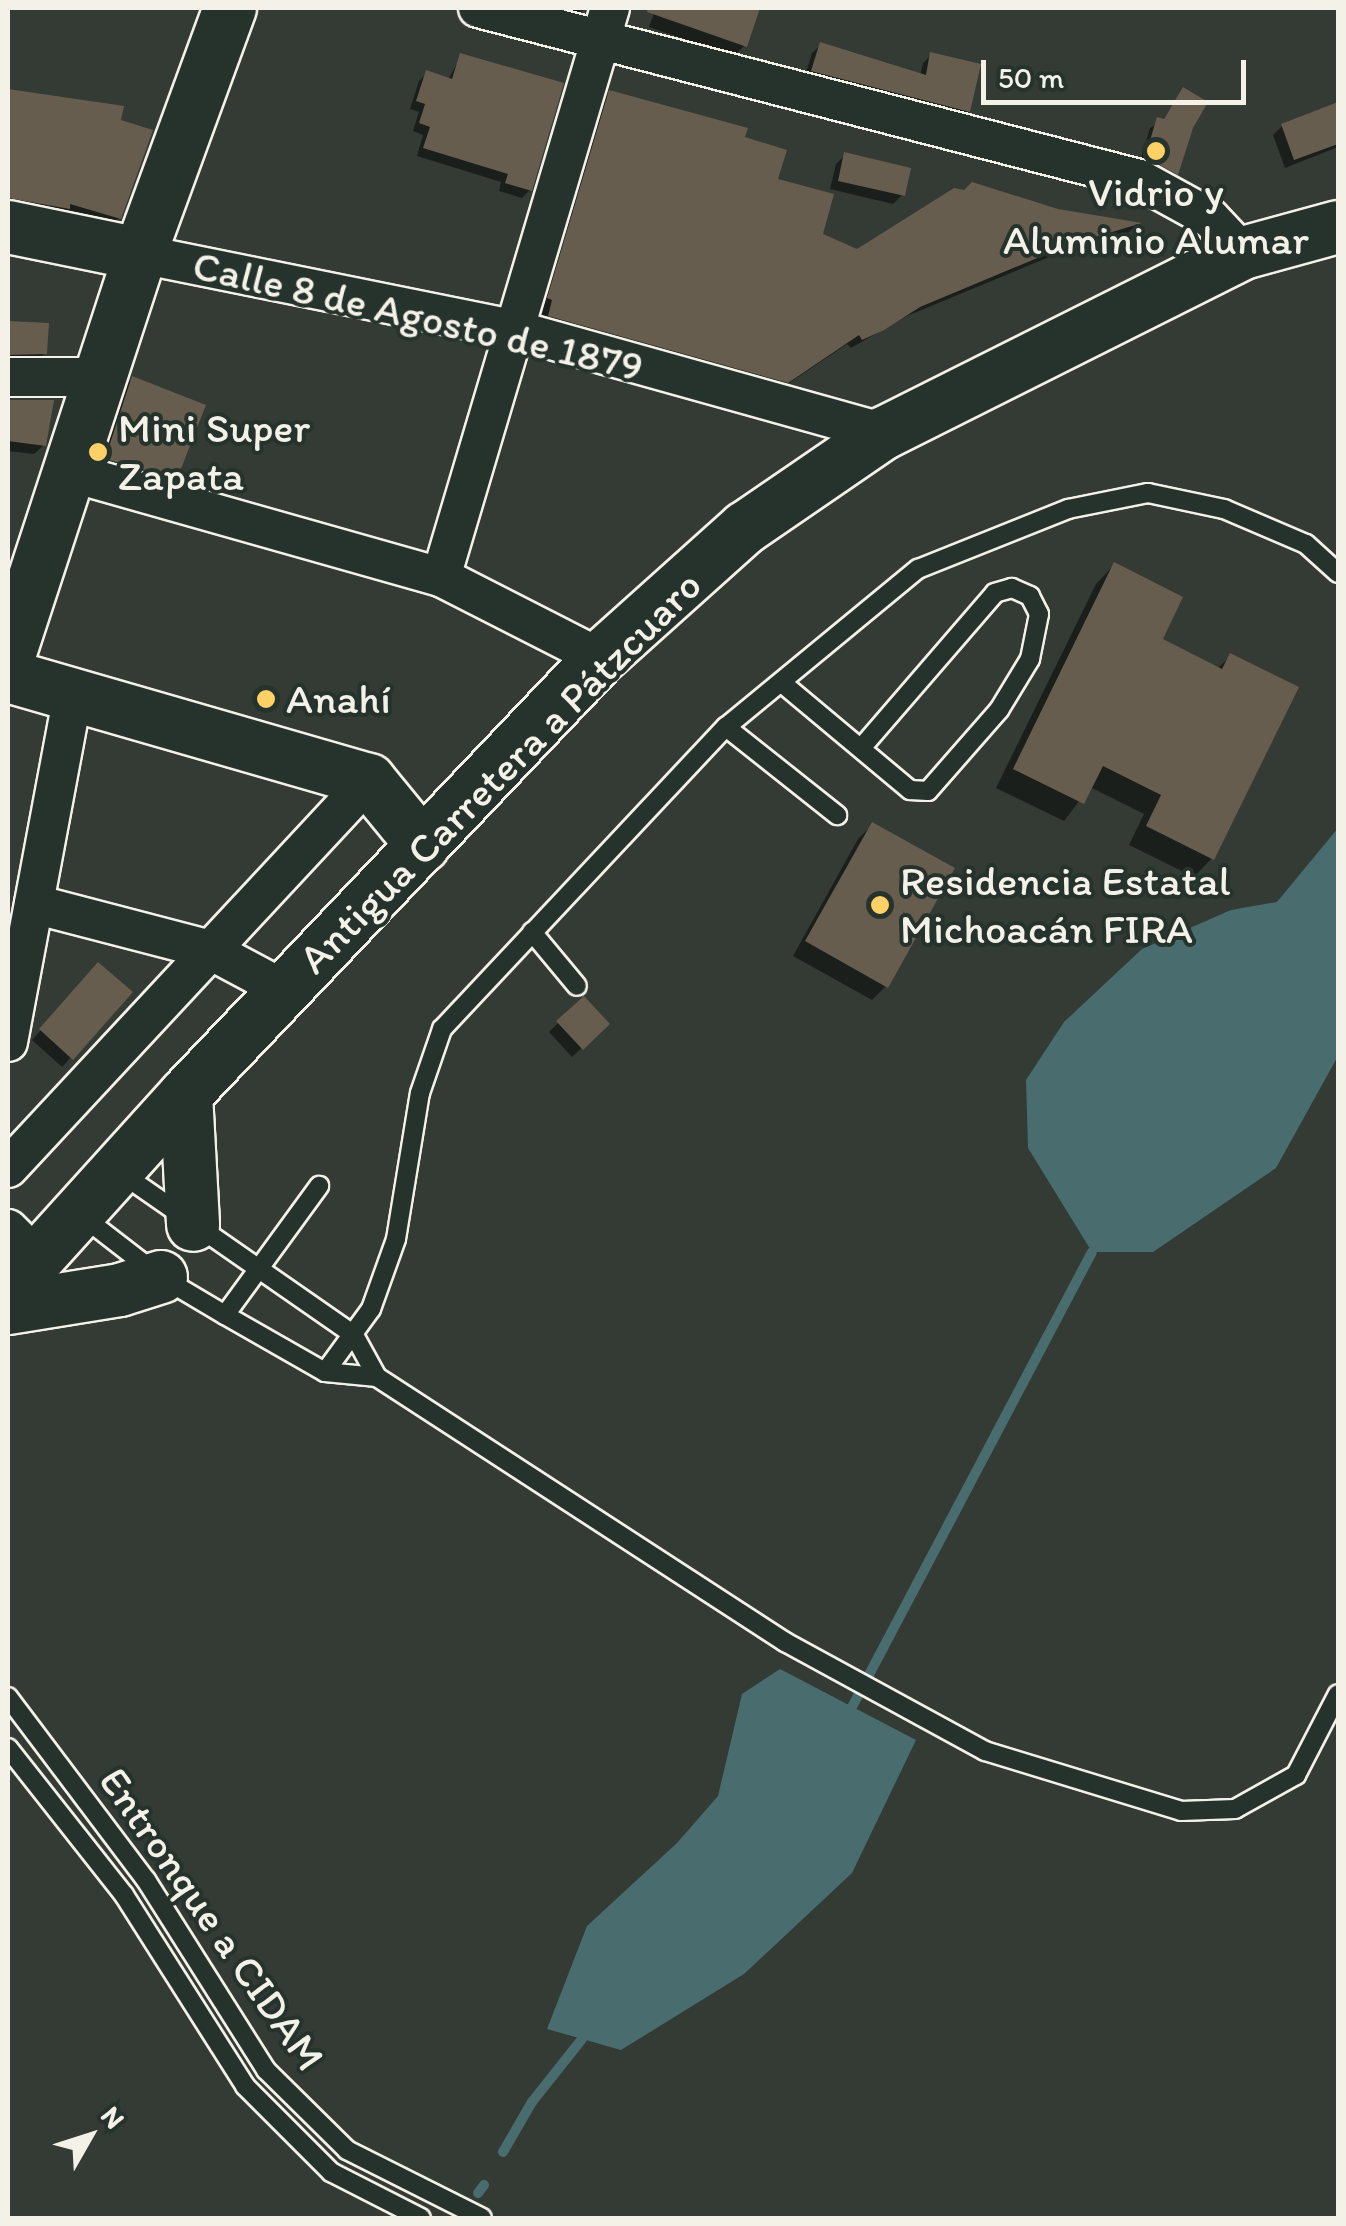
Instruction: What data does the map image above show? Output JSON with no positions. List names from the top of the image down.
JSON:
{
  "streets": {
    "main road": ["Calle 8 de Agosto de 1879", "Antigua Carretera a Pátzcuaro"],
    "lane": ["Entronque a CIDAM"]
  },
  "crossings": [
    ["Calle 8 de Agosto de 1879", "Antigua Carretera a Pátzcuaro"]
  ],
  "places": [
    "Vidrio y Aluminio Alumar",
    "Mini Super Zapata",
    "Anahí",
    "Residencia Estatal Michoacán FIRA"
  ],
  "scale_bar": "50 m",
  "north": "top right"
}
